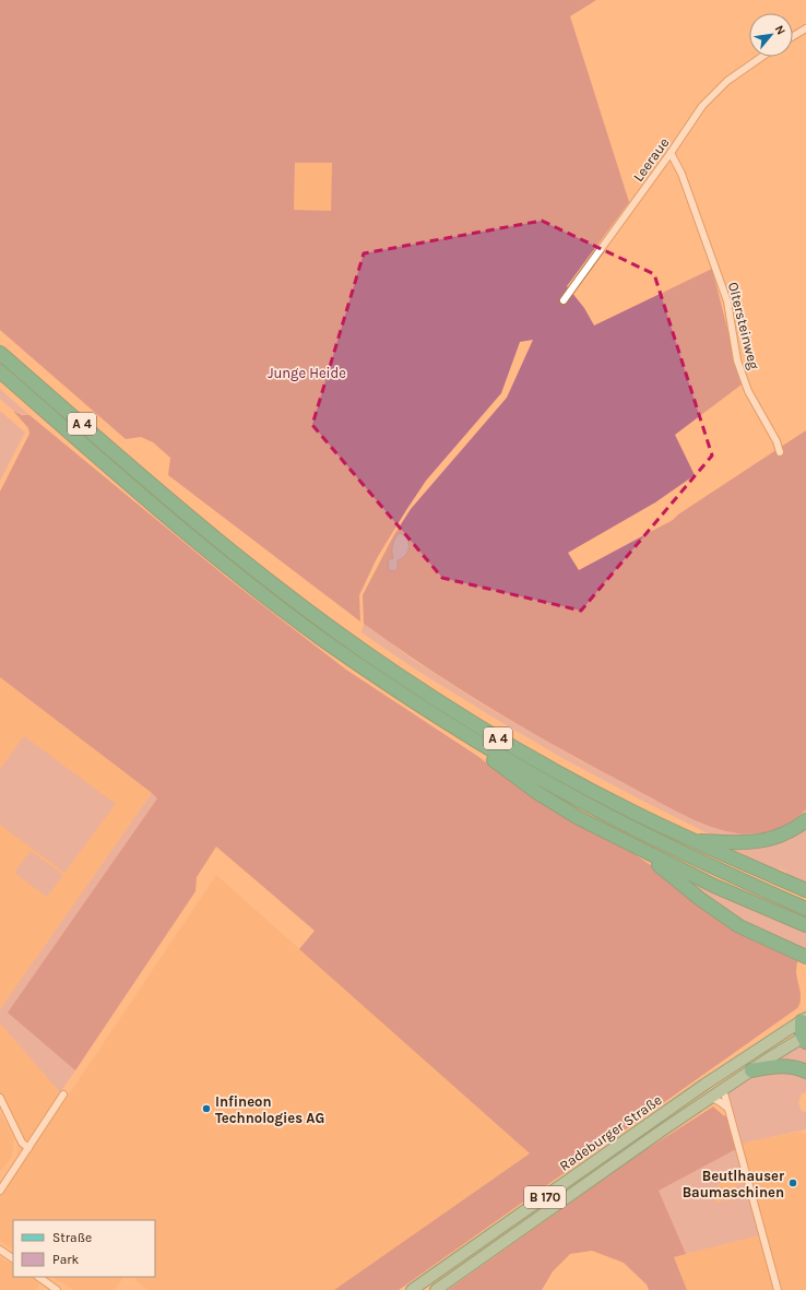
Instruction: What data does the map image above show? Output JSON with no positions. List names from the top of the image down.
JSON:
{
  "streets": {
    "highway": ["A 4"],
    "main road": ["Radeburger Straße", "B 170"],
    "street": ["Leeraue", "Oltersteinweg"]
  },
  "crossings": [
    ["Leeraue", "Oltersteinweg"]
  ],
  "parks": ["Junge Heide"],
  "places": ["Infineon Technologies AG", "Beutlhauser Baumaschinen"],
  "legend": ["Straße", "Park"],
  "north": "top right"
}
